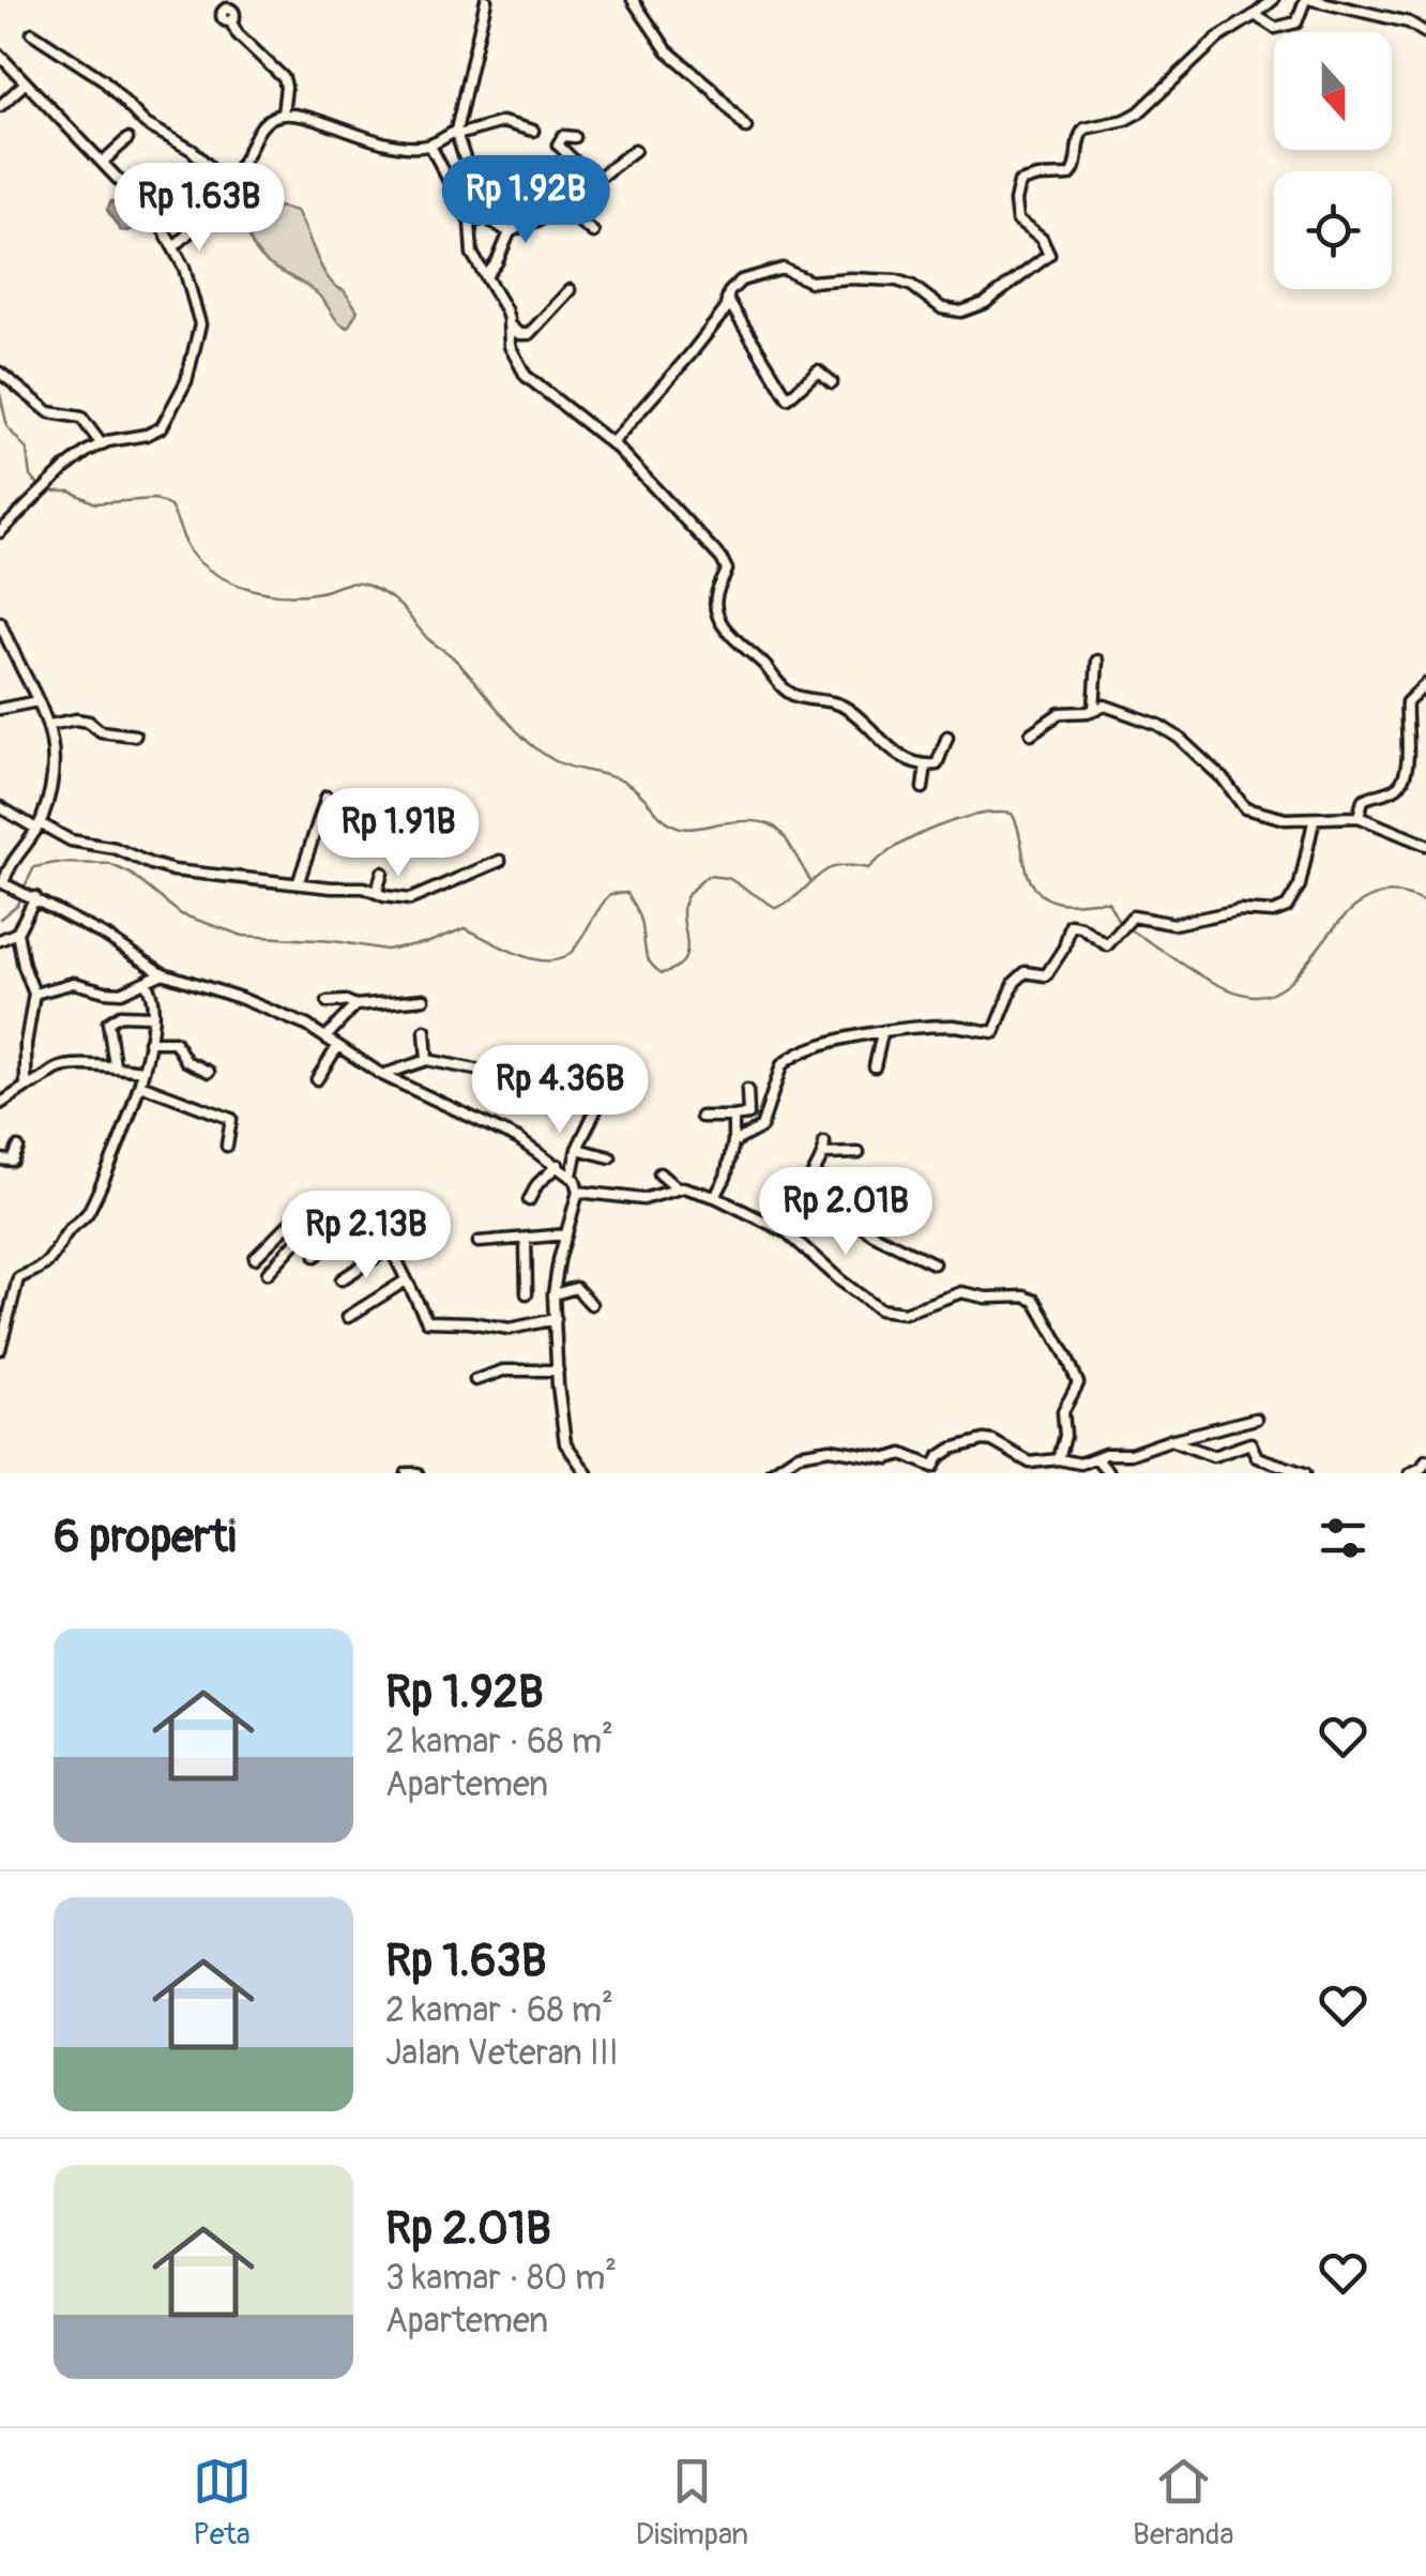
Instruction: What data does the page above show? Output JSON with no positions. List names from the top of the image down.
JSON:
{
  "north": "bottom",
  "page": {
    "price": [
      "Rp 1.92B",
      "Rp 1.63B",
      "Rp 1.91B",
      "Rp 4.36B",
      "Rp 2.01B",
      "Rp 2.13B"
    ],
    "heading": "6 properti",
    "list": [
      {
        "name": "Rp 1.92B",
        "note": "2 kamar · 68 m² · Apartemen"
      },
      {
        "name": "Rp 1.63B",
        "note": "2 kamar · 68 m² · Jalan Veteran III"
      },
      {
        "name": "Rp 2.01B",
        "note": "3 kamar · 80 m² · Apartemen"
      }
    ],
    "tabs": ["Peta", "Disimpan", "Beranda"]
  }
}
